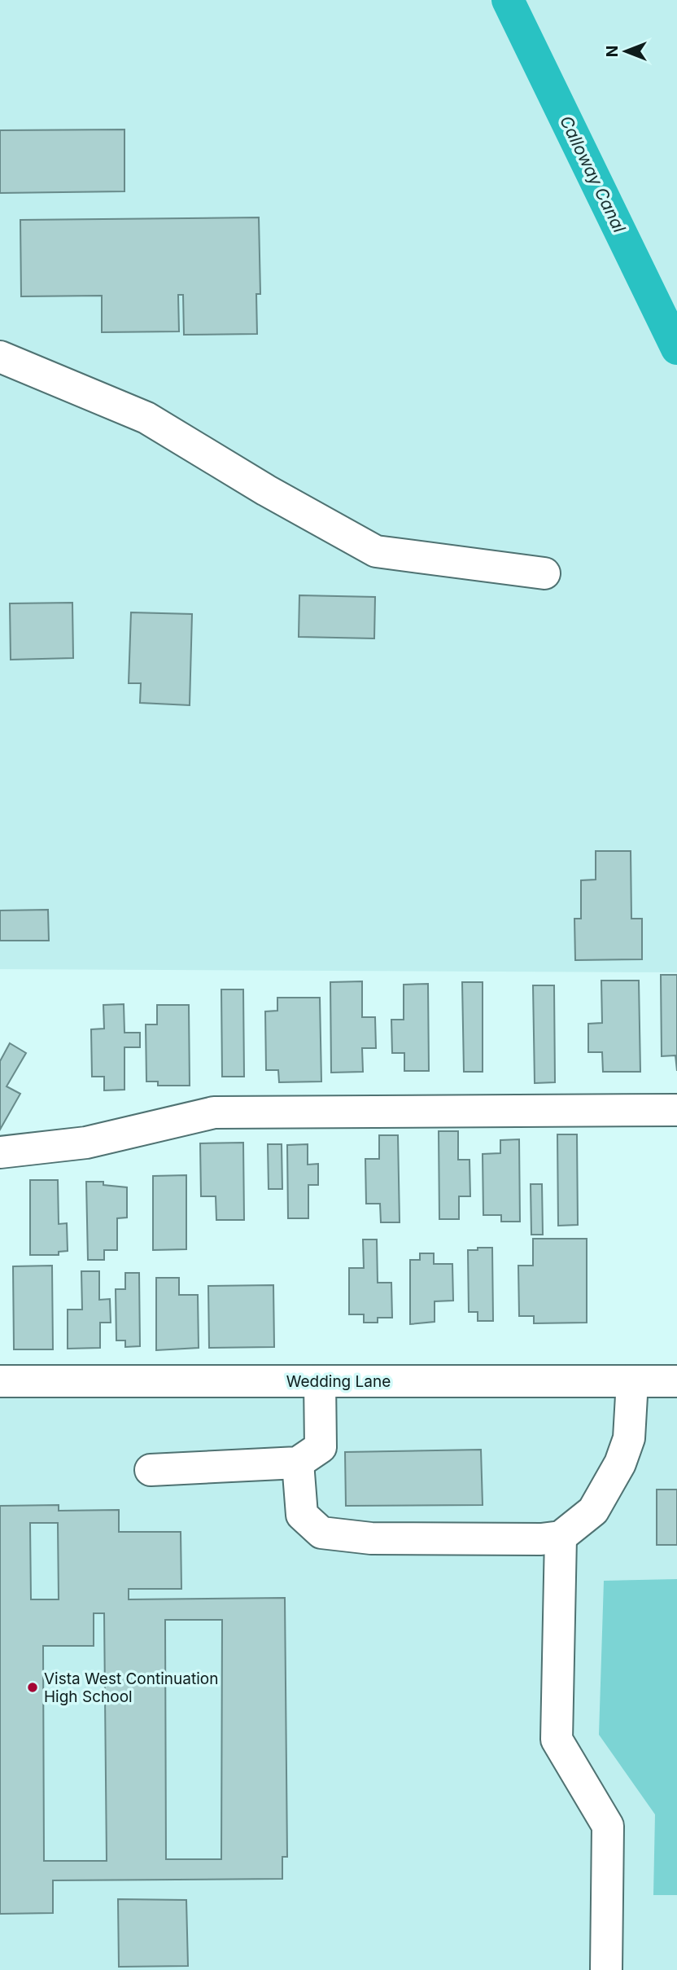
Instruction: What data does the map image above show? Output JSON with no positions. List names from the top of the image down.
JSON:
{
  "streets": {
    "street": ["Wedding Lane"]
  },
  "water": ["Calloway Canal"],
  "places": ["Vista West Continuation High School"],
  "north": "left"
}
